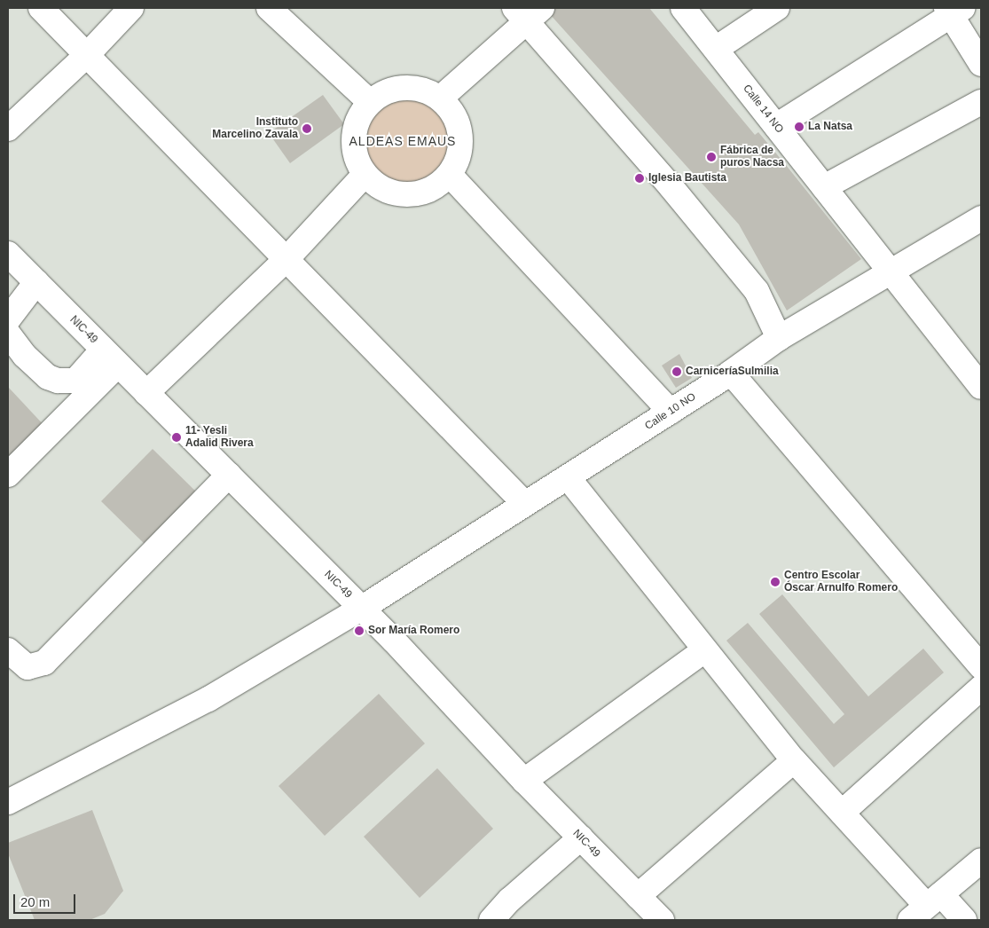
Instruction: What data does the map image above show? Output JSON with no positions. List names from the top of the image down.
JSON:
{
  "streets": {
    "street": ["Calle 14 NO", "NIC-49", "Calle 10 NO"]
  },
  "crossings": [
    ["Calle 14 NO", "Calle 10 NO"],
    ["NIC-49", "Calle 10 NO"]
  ],
  "districts": ["ALDEAS EMAUS"],
  "places": [
    "La Natsa",
    "Instituto Marcelino Zavala",
    "Fábrica de puros Nacsa",
    "Iglesia Bautista",
    "CarniceríaSulmilia",
    "11- Yesli Adalid Rivera",
    "Centro Escolar Óscar Arnulfo Romero",
    "Sor María Romero"
  ],
  "scale_bar": "20 m"
}
